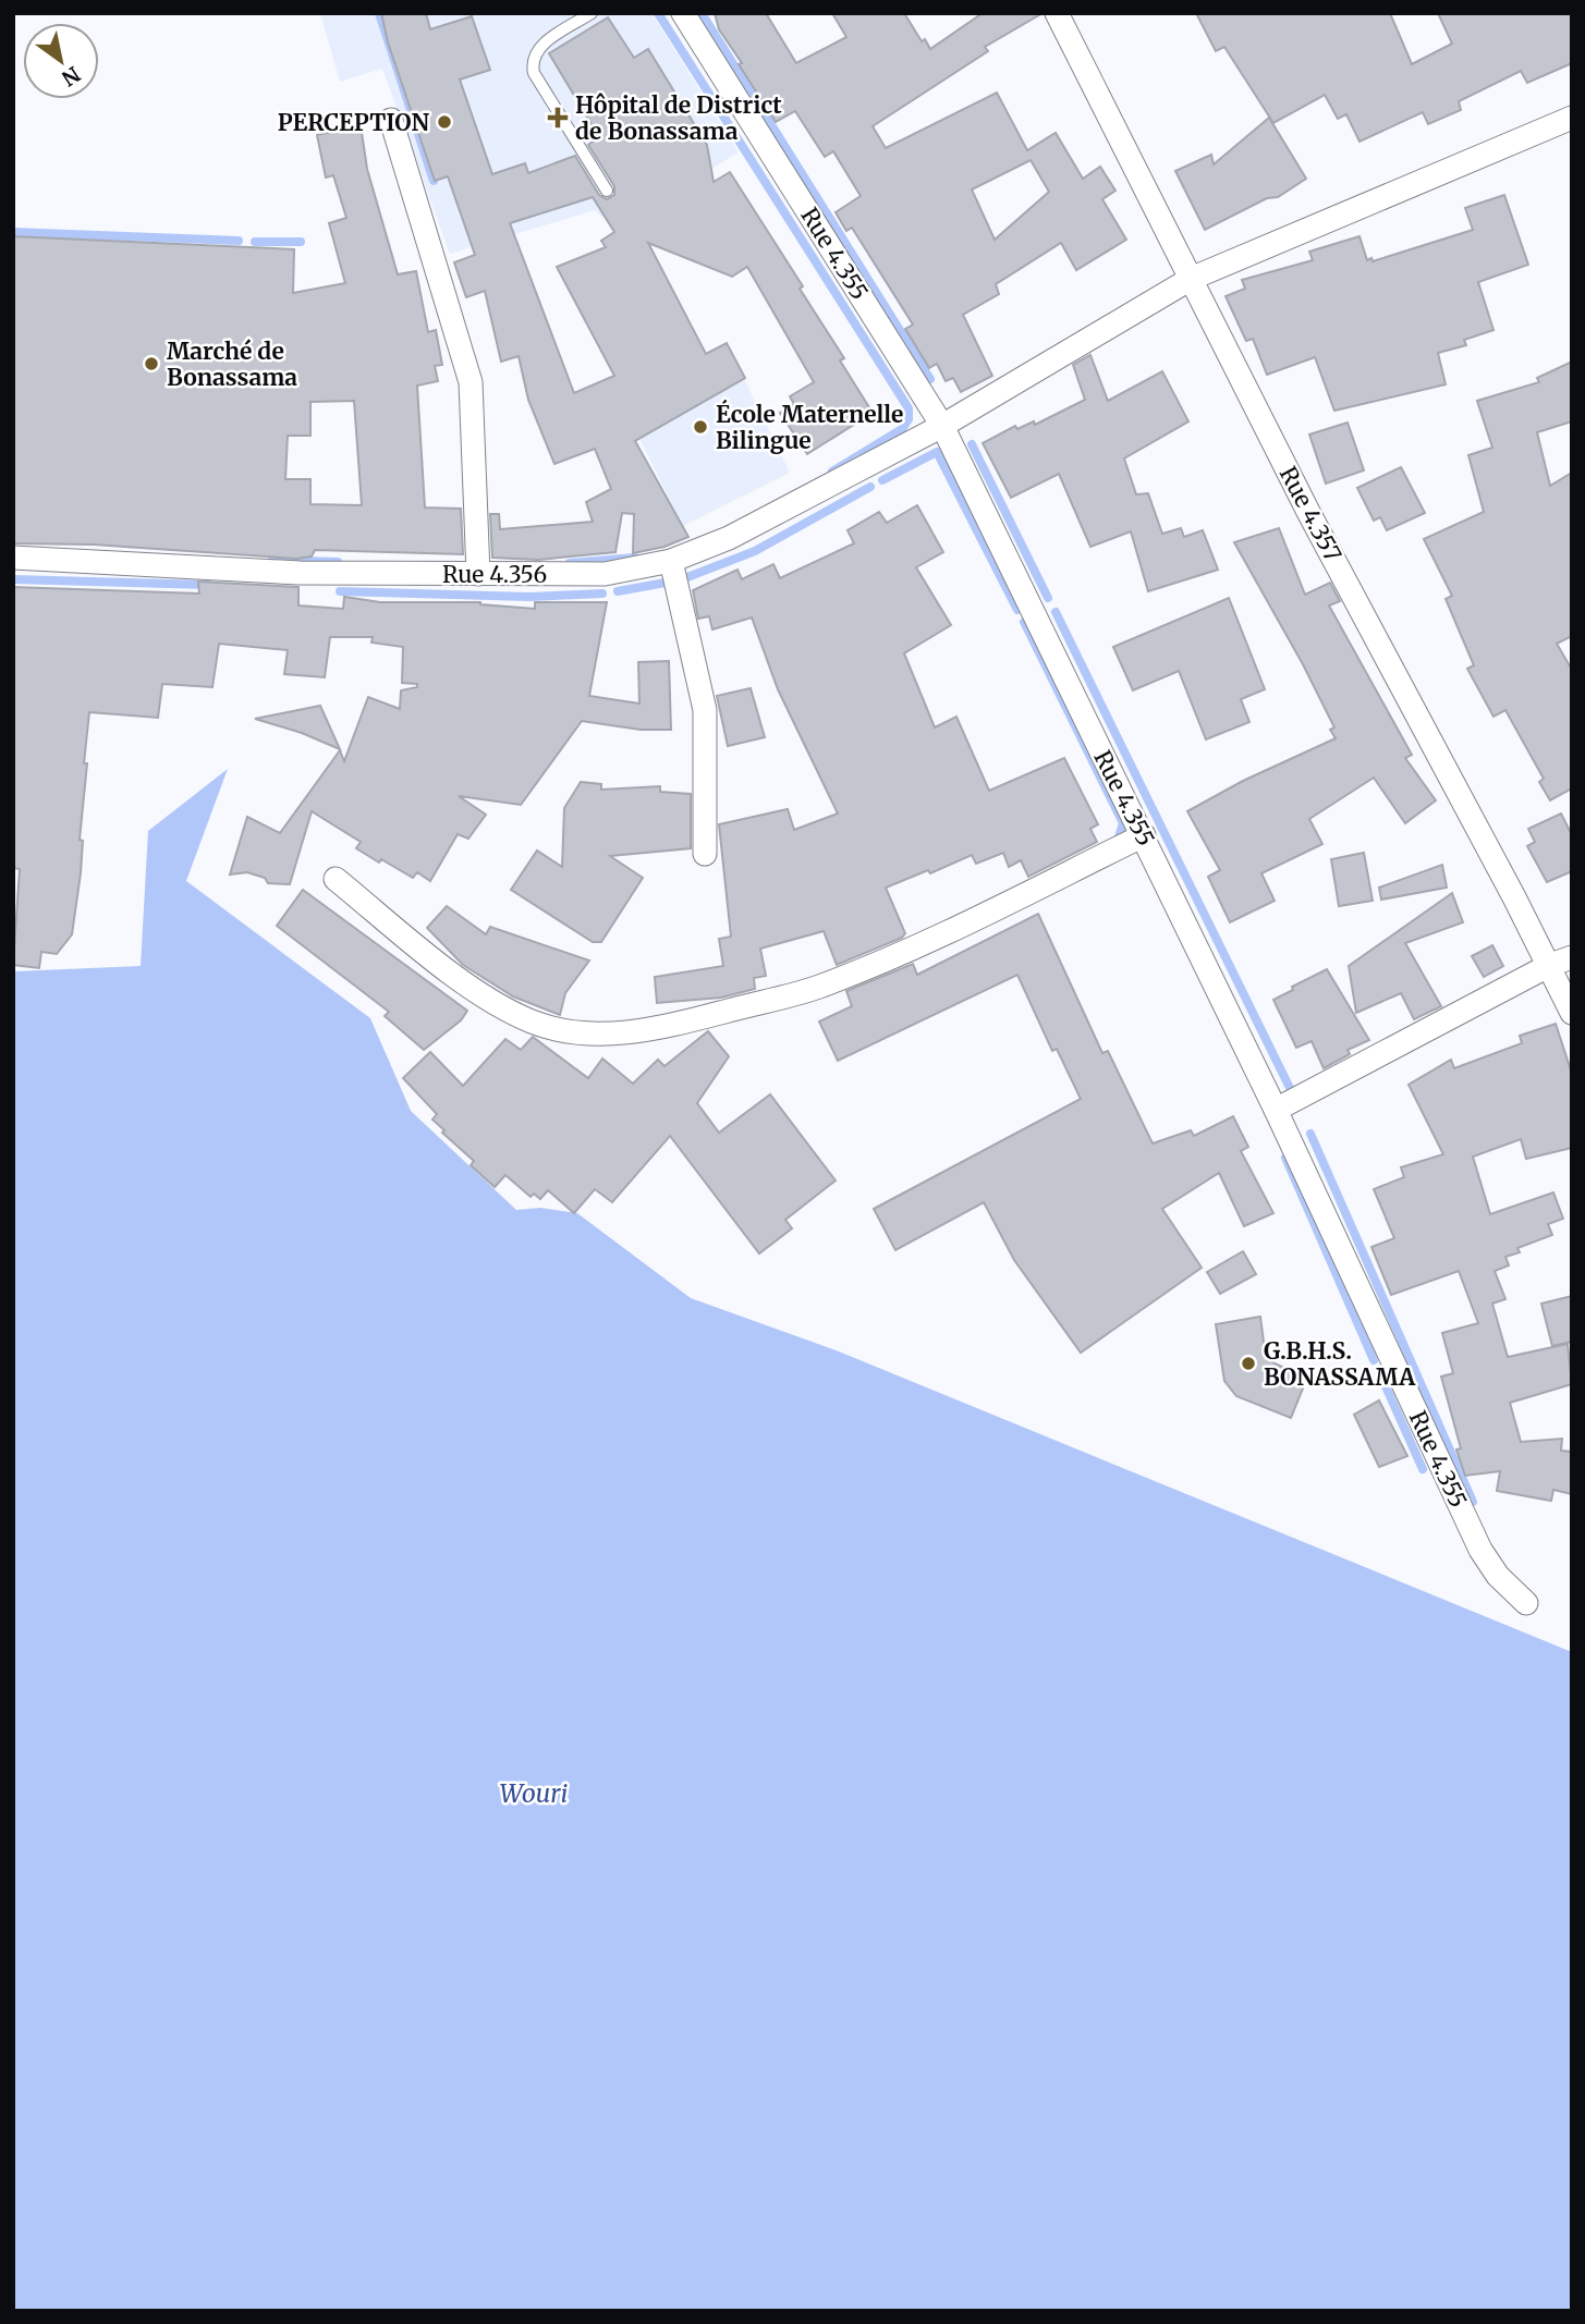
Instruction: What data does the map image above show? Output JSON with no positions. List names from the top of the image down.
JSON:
{
  "streets": {
    "street": ["Rue 4.355", "Rue 4.357", "Rue 4.356"]
  },
  "crossings": [
    ["Rue 4.355", "Rue 4.356"],
    ["Rue 4.357", "Rue 4.356"]
  ],
  "water": ["Wouri"],
  "places": {
    "health": ["Hôpital de District de Bonassama"],
    "other": [
      "PERCEPTION",
      "Marché de Bonassama",
      "École Maternelle Bilingue",
      "G.B.H.S. BONASSAMA"
    ]
  },
  "north": "bottom right"
}
